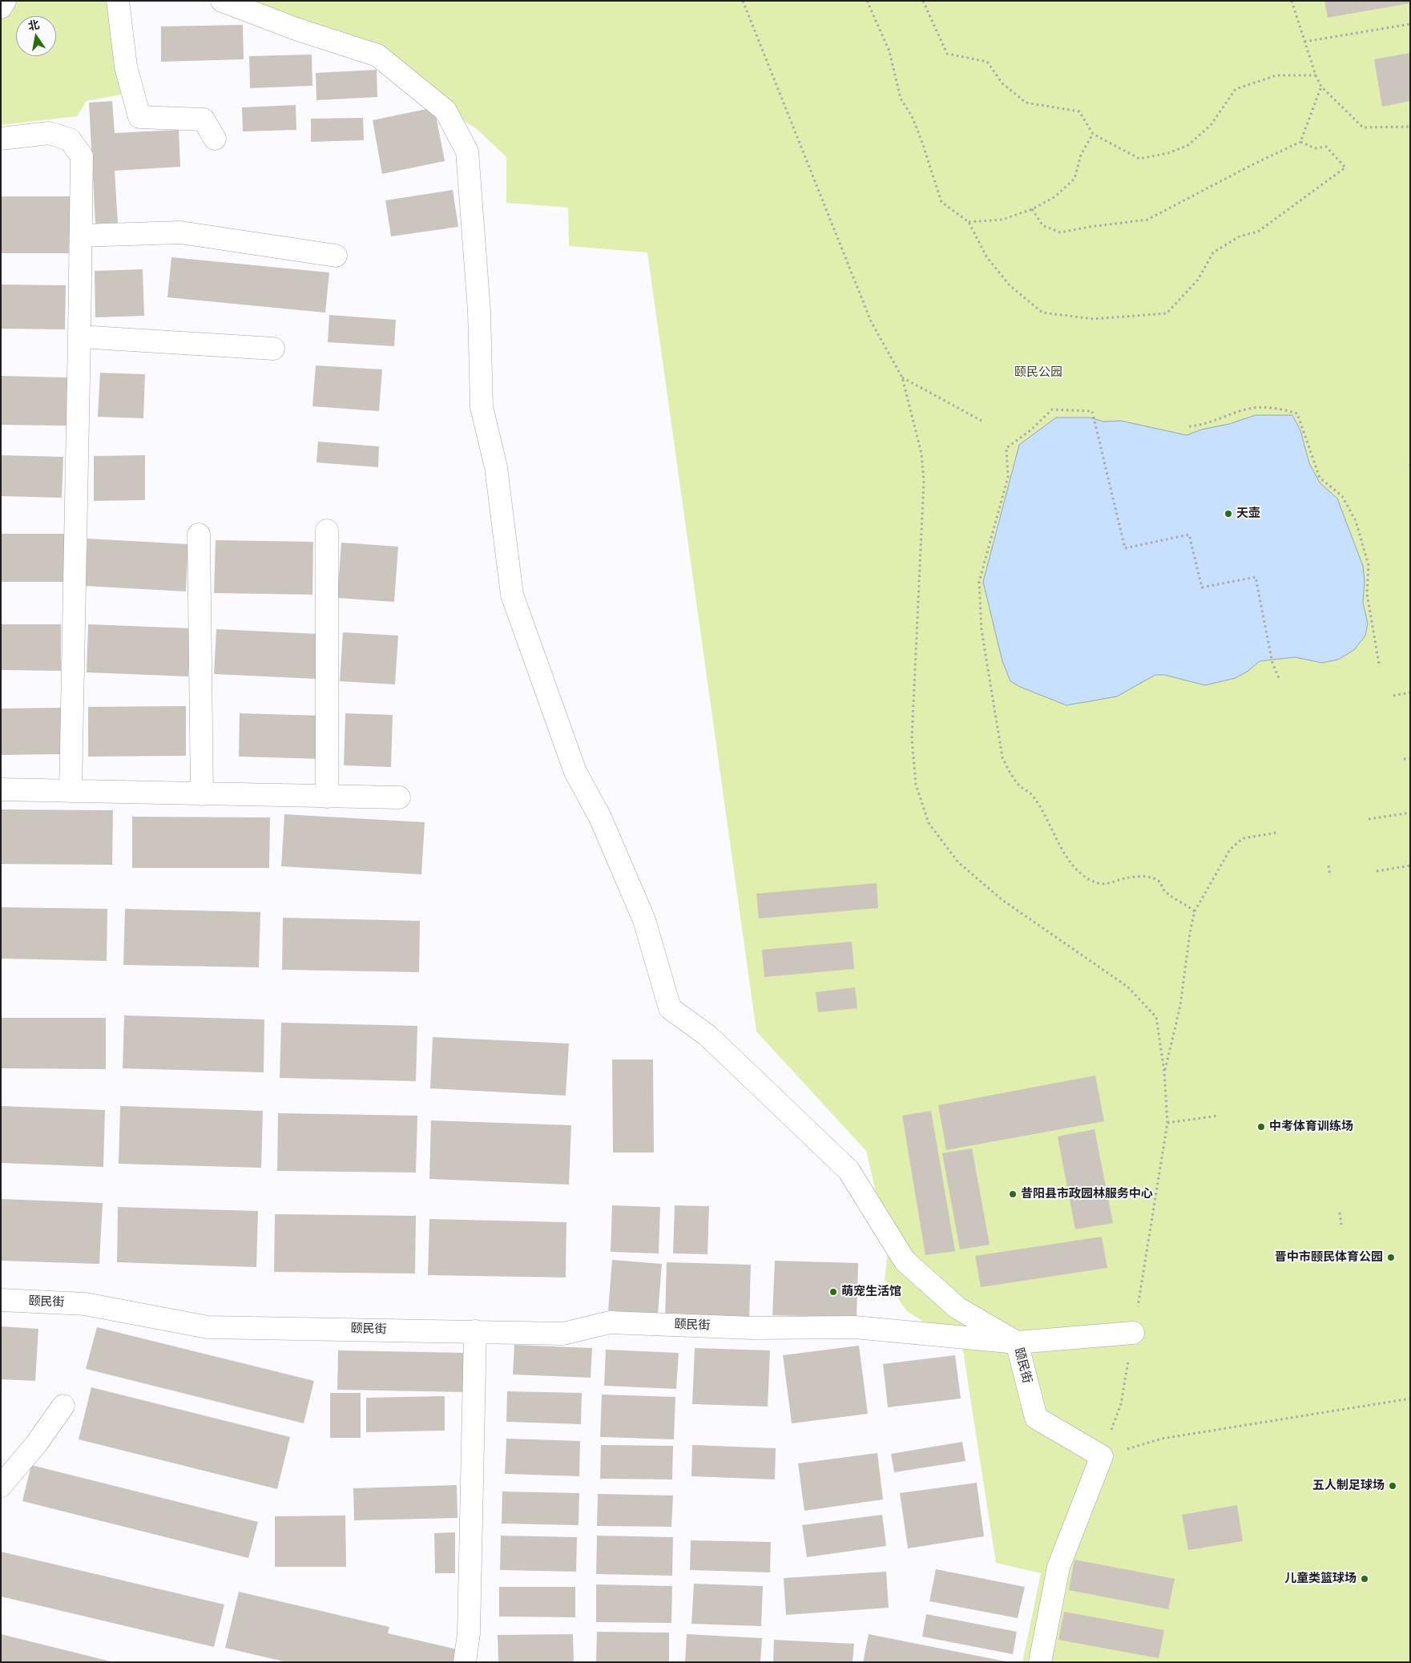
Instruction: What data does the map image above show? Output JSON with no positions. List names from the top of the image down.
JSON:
{
  "streets": {
    "street": ["颐民街"]
  },
  "parks": ["颐民公园"],
  "places": [
    "天壶",
    "中考体育训练场",
    "昔阳县市政园林服务中心",
    "晋中市颐民体育公园",
    "萌宠生活馆",
    "五人制足球场",
    "儿童类篮球场"
  ],
  "north": "top"
}
